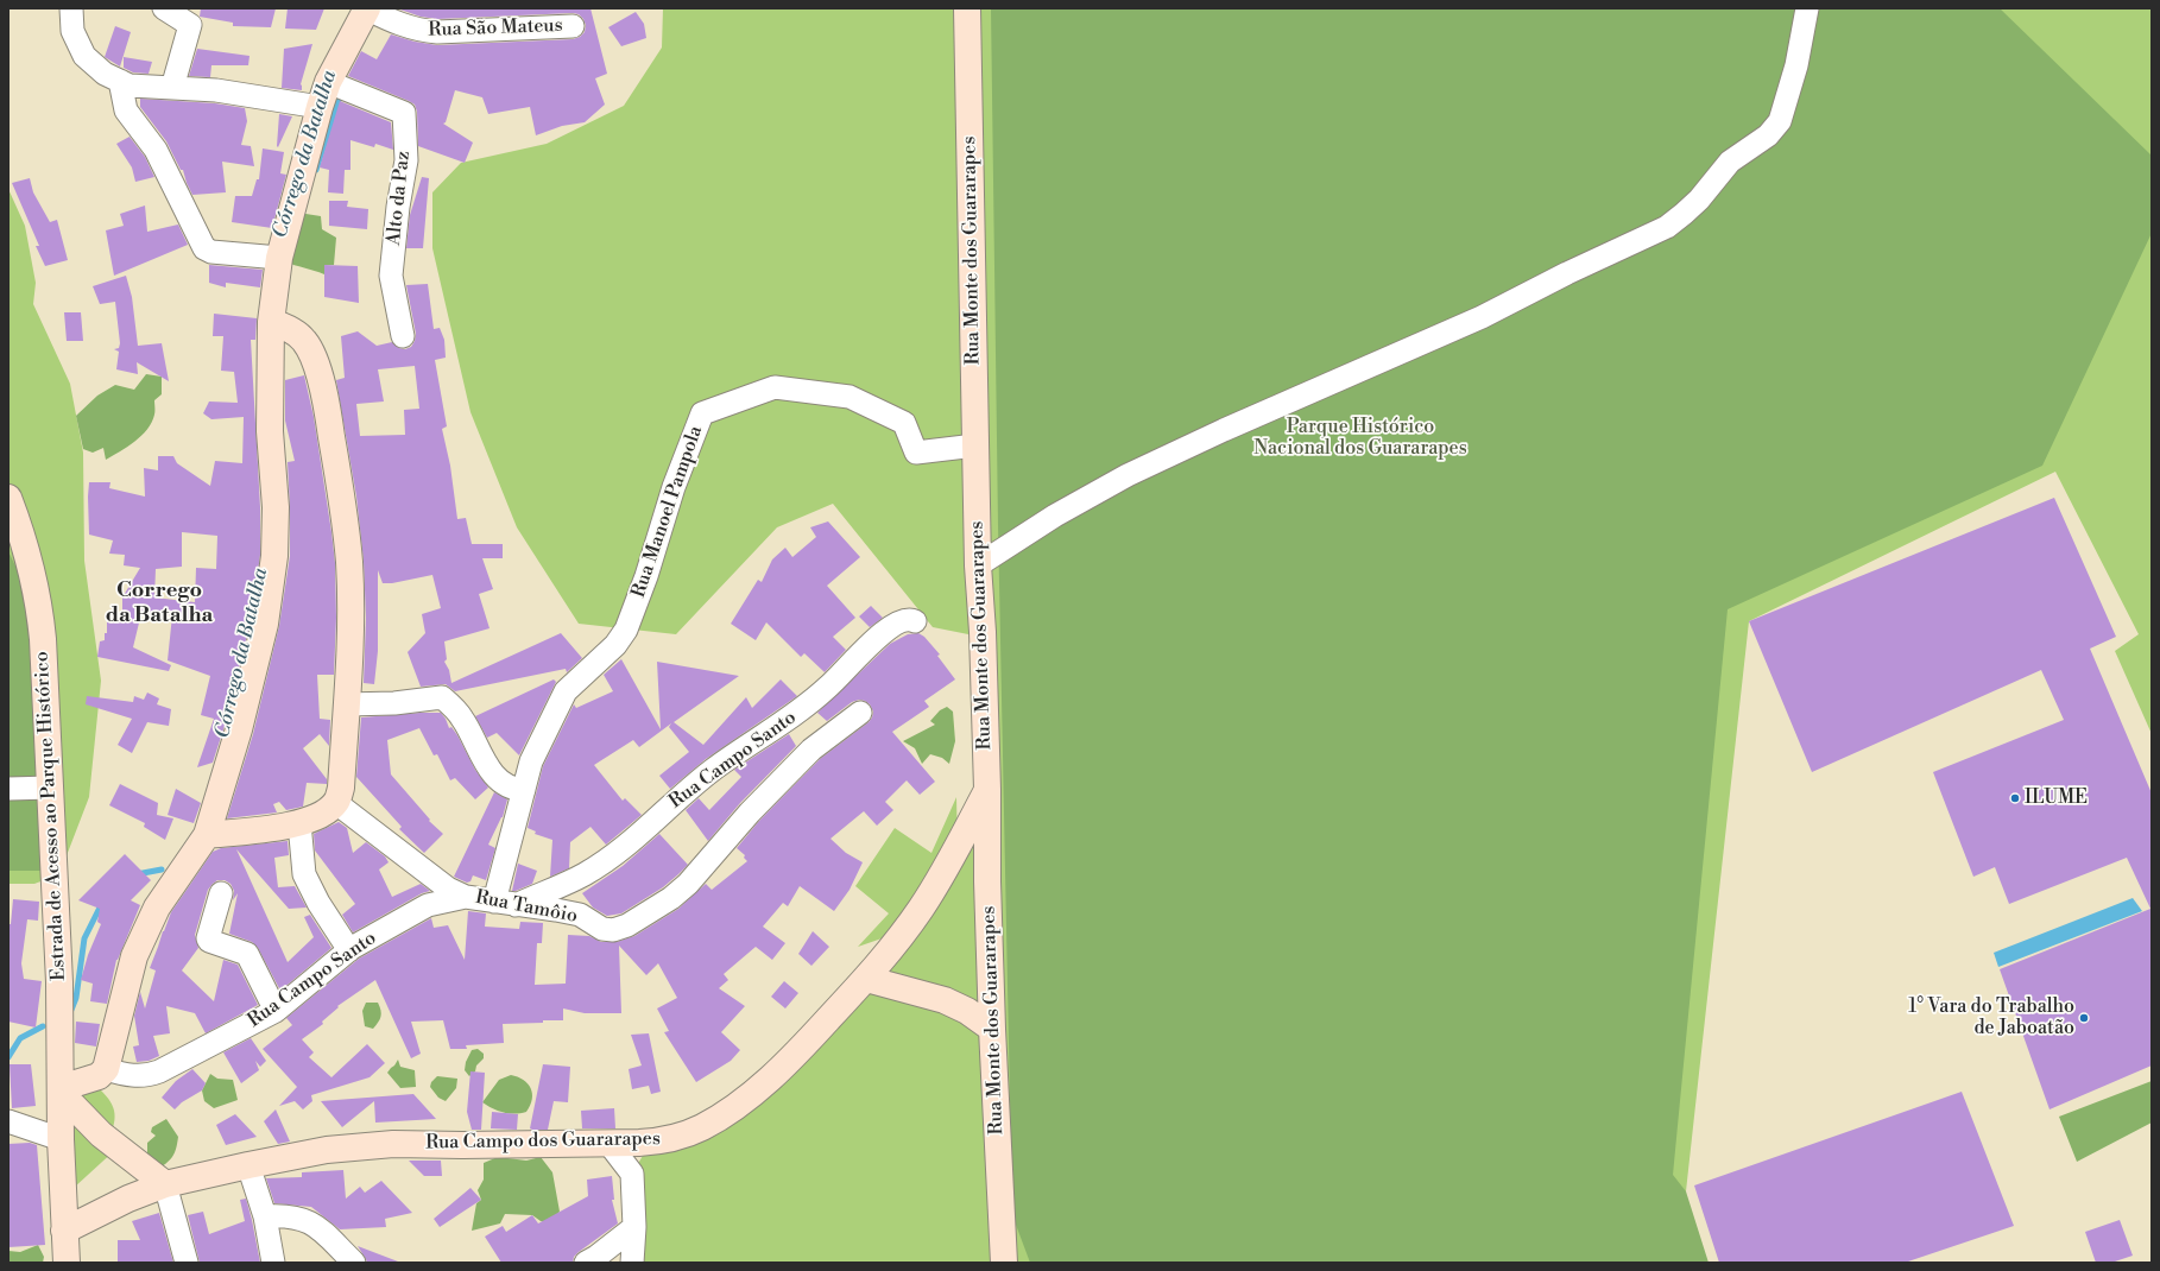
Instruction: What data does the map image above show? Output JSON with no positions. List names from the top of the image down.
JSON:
{
  "streets": {
    "street": [
      "Rua São Mateus",
      "Alto da Paz",
      "Rua Monte dos Guararapes",
      "Rua Manoel Pampola",
      "Rua Campo Santo",
      "Estrada de Acesso ao Parque Histórico",
      "Rua Tamôio",
      "Rua Campo dos Guararapes"
    ]
  },
  "crossings": [
    ["Rua Monte dos Guararapes", "Rua Manoel Pampola"],
    ["Rua Monte dos Guararapes", "Rua Campo dos Guararapes"],
    ["Rua Campo Santo", "Rua Tamôio"],
    ["Estrada de Acesso ao Parque Histórico", "Rua Campo dos Guararapes"]
  ],
  "districts": ["Corrego da Batalha"],
  "water": ["Córrego da Batalha"],
  "parks": ["Parque Histórico Nacional dos Guararapes"],
  "places": ["ILUME", "1° Vara do Trabalho de Jaboatão"]
}
